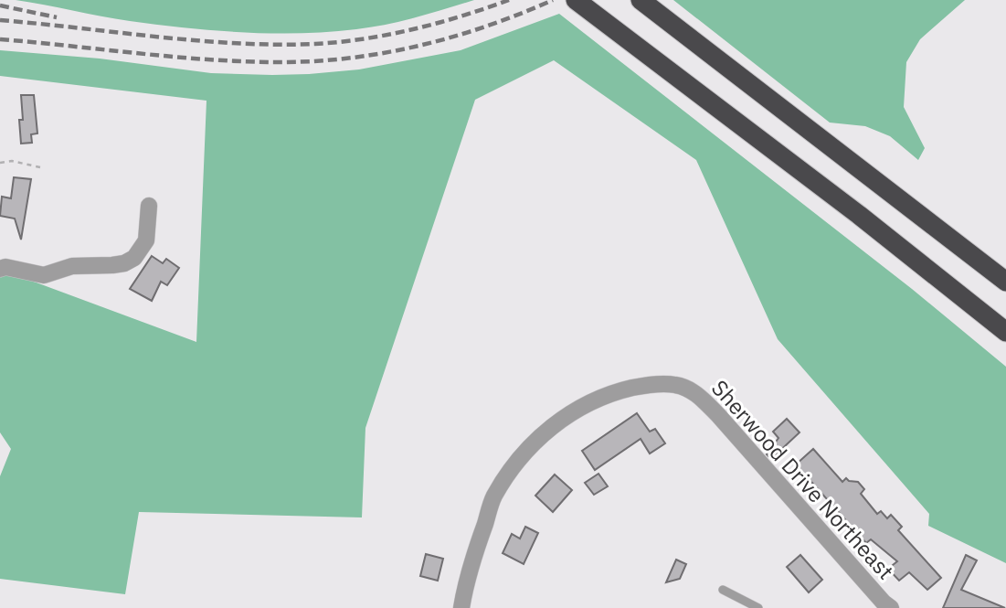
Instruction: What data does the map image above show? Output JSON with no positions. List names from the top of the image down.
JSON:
{
  "streets": {
    "street": ["Sherwood Drive Northeast"]
  }
}
